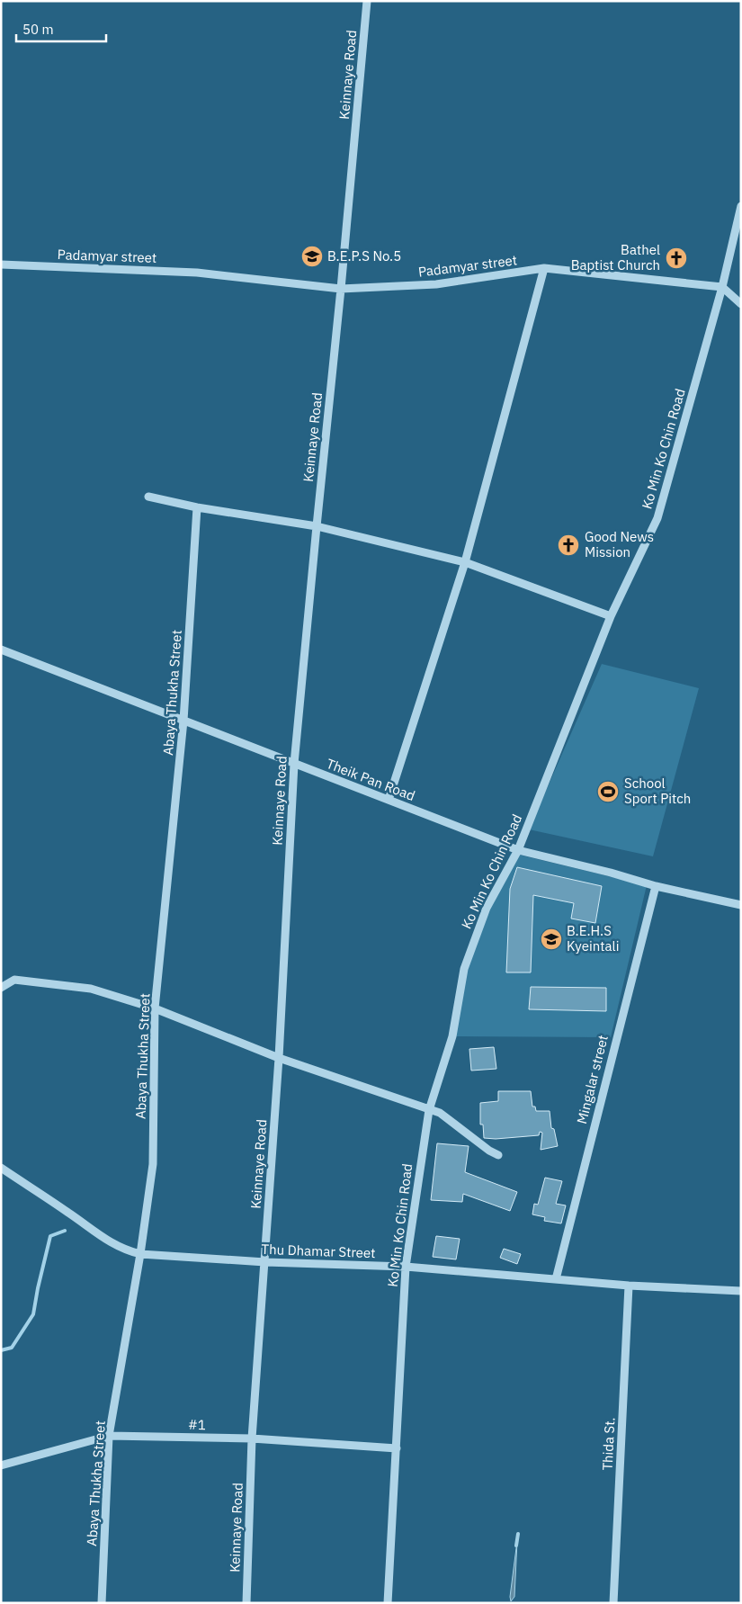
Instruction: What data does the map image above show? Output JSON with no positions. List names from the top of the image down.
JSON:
{
  "streets": {
    "street": [
      "Keinnaye Road",
      "Padamyar street",
      "Ko Min Ko Chin Road",
      "Abaya Thukha Street",
      "Theik Pan Road",
      "Mingalar street",
      "Thu Dhamar Street",
      "#1",
      "Thida St."
    ]
  },
  "crossings": [
    ["Keinnaye Road", "Padamyar street"],
    ["Keinnaye Road", "Theik Pan Road"],
    ["Keinnaye Road", "Thu Dhamar Street"],
    ["Keinnaye Road", "#1"],
    ["Padamyar street", "Ko Min Ko Chin Road"],
    ["Ko Min Ko Chin Road", "Theik Pan Road"],
    ["Ko Min Ko Chin Road", "Thu Dhamar Street"],
    ["Ko Min Ko Chin Road", "#1"],
    ["Abaya Thukha Street", "Theik Pan Road"],
    ["Abaya Thukha Street", "Thu Dhamar Street"],
    ["Abaya Thukha Street", "#1"],
    ["Theik Pan Road", "Mingalar street"],
    ["Mingalar street", "Thu Dhamar Street"],
    ["Thu Dhamar Street", "Thida St."]
  ],
  "places": {
    "school or university": ["B.E.P.S No.5", "B.E.H.S Kyeintali"],
    "church": ["Bathel Baptist Church", "Good News Mission"],
    "sports": ["School Sport Pitch"]
  },
  "scale_bar": "50 m"
}
